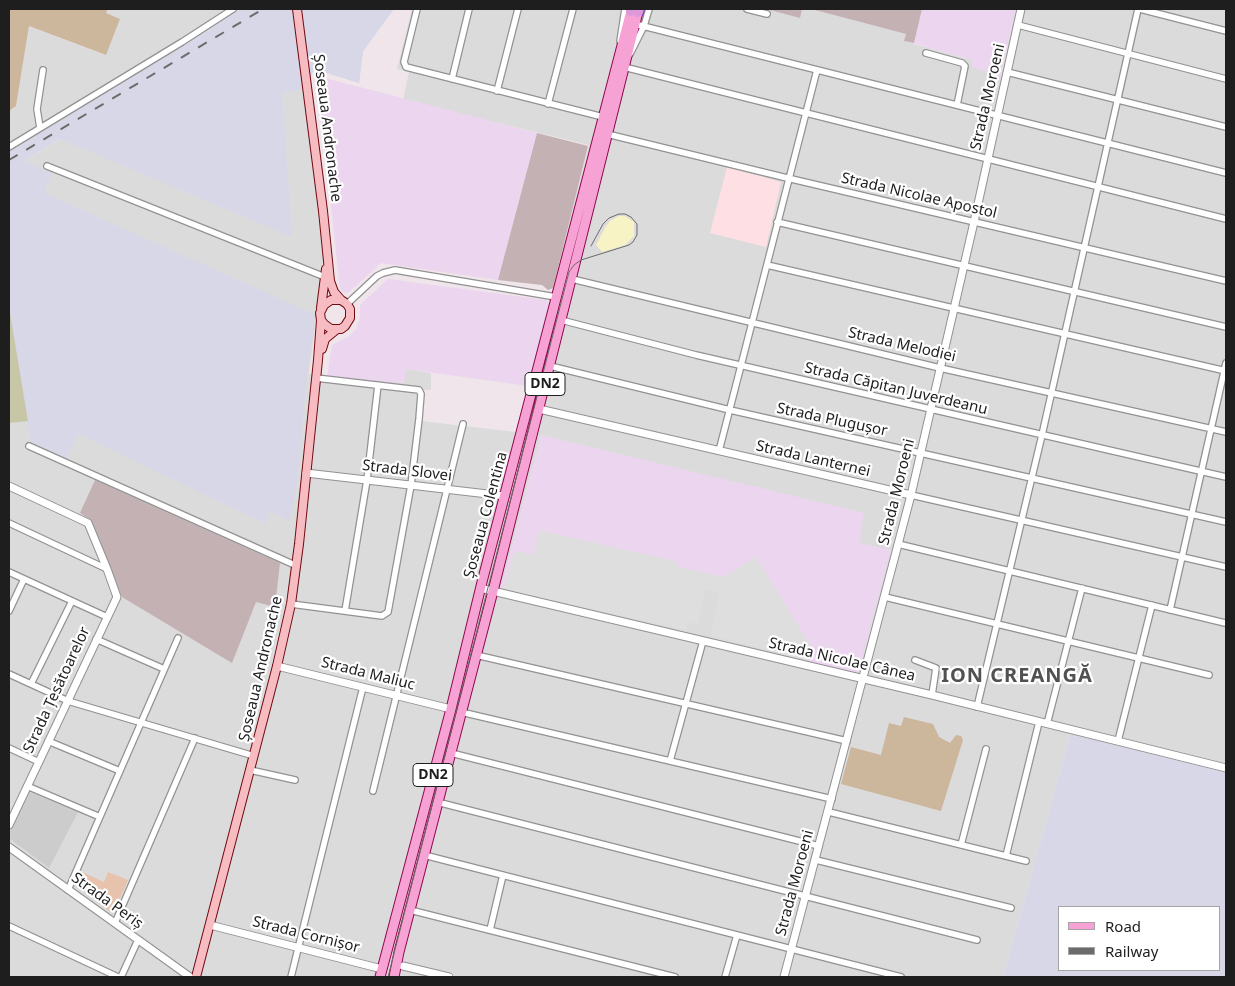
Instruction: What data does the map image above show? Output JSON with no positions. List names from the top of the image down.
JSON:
{
  "streets": {
    "main road": ["Șoseaua Andronache", "DN2", "Șoseaua Colentina"],
    "street": [
      "Strada Moroeni",
      "Strada Nicolae Apostol",
      "Strada Melodiei",
      "Strada Căpitan Juverdeanu",
      "Strada Plugușor",
      "Strada Lanternei",
      "Strada Slovei",
      "Strada Nicolae Cânea",
      "Strada Maliuc",
      "Strada Țesătoarelor",
      "Strada Periș",
      "Strada Cornișor"
    ]
  },
  "crossings": [
    ["Strada Moroeni", "Strada Nicolae Apostol"],
    ["Strada Moroeni", "Strada Melodiei"],
    ["Strada Moroeni", "Strada Căpitan Juverdeanu"],
    ["Strada Moroeni", "Strada Plugușor"],
    ["Strada Moroeni", "Strada Lanternei"],
    ["Strada Moroeni", "Strada Nicolae Cânea"],
    ["Șoseaua Andronache", "Strada Slovei"],
    ["Șoseaua Andronache", "Strada Maliuc"],
    ["Șoseaua Andronache", "Strada Cornișor"],
    ["Strada Nicolae Apostol", "Șoseaua Colentina"],
    ["Strada Melodiei", "Șoseaua Colentina"],
    ["Strada Căpitan Juverdeanu", "Șoseaua Colentina"],
    ["Strada Plugușor", "Șoseaua Colentina"],
    ["Strada Lanternei", "Șoseaua Colentina"],
    ["Strada Slovei", "Șoseaua Colentina"],
    ["Șoseaua Colentina", "Strada Nicolae Cânea"],
    ["Șoseaua Colentina", "Strada Maliuc"],
    ["Șoseaua Colentina", "Strada Cornișor"]
  ],
  "districts": ["ION CREANGĂ"],
  "legend": ["Road", "Railway"]
}
